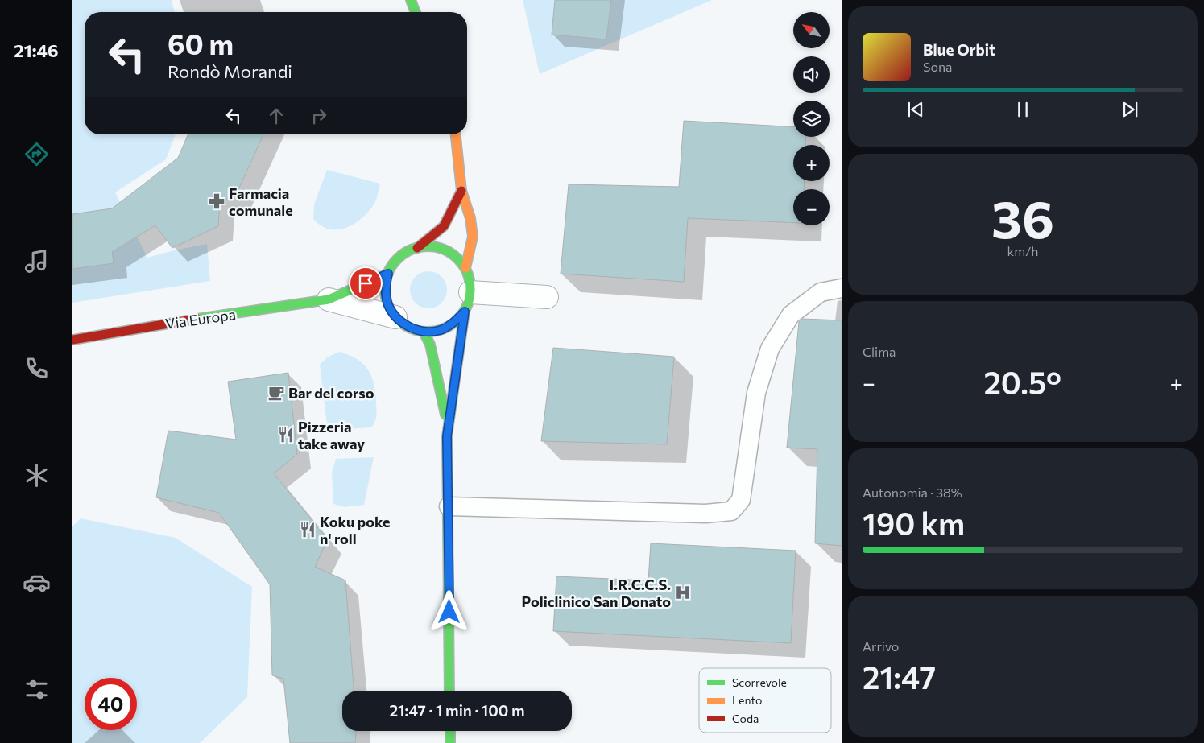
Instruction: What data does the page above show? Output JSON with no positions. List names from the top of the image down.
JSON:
{
  "streets": {
    "street": ["Via Europa"]
  },
  "places": {
    "pharmacy": ["Farmacia comunale"],
    "cafe": ["Bar del corso"],
    "restaurant": ["Pizzeria take away", "Koku poke n' roll"],
    "hospital": ["I.R.C.C.S. Policlinico San Donato"]
  },
  "legend": ["Scorrevole", "Lento", "Coda"],
  "north": "top left",
  "page": {
    "tabs": "21:46",
    "map_buttons": ["+", "−"],
    "turn": ["60 m", "Rondò Morandi"],
    "song": ["Blue Orbit", "Sona"],
    "tile": [
      ["36", "km/h"],
      "Clima",
      ["Autonomia · 38%", "190 km"],
      ["Arrivo", "21:47"]
    ],
    "heat": ["−", "20.5°", "+"],
    "limit": "40",
    "trip": "21:47 · 1 min · 100 m"
  }
}
